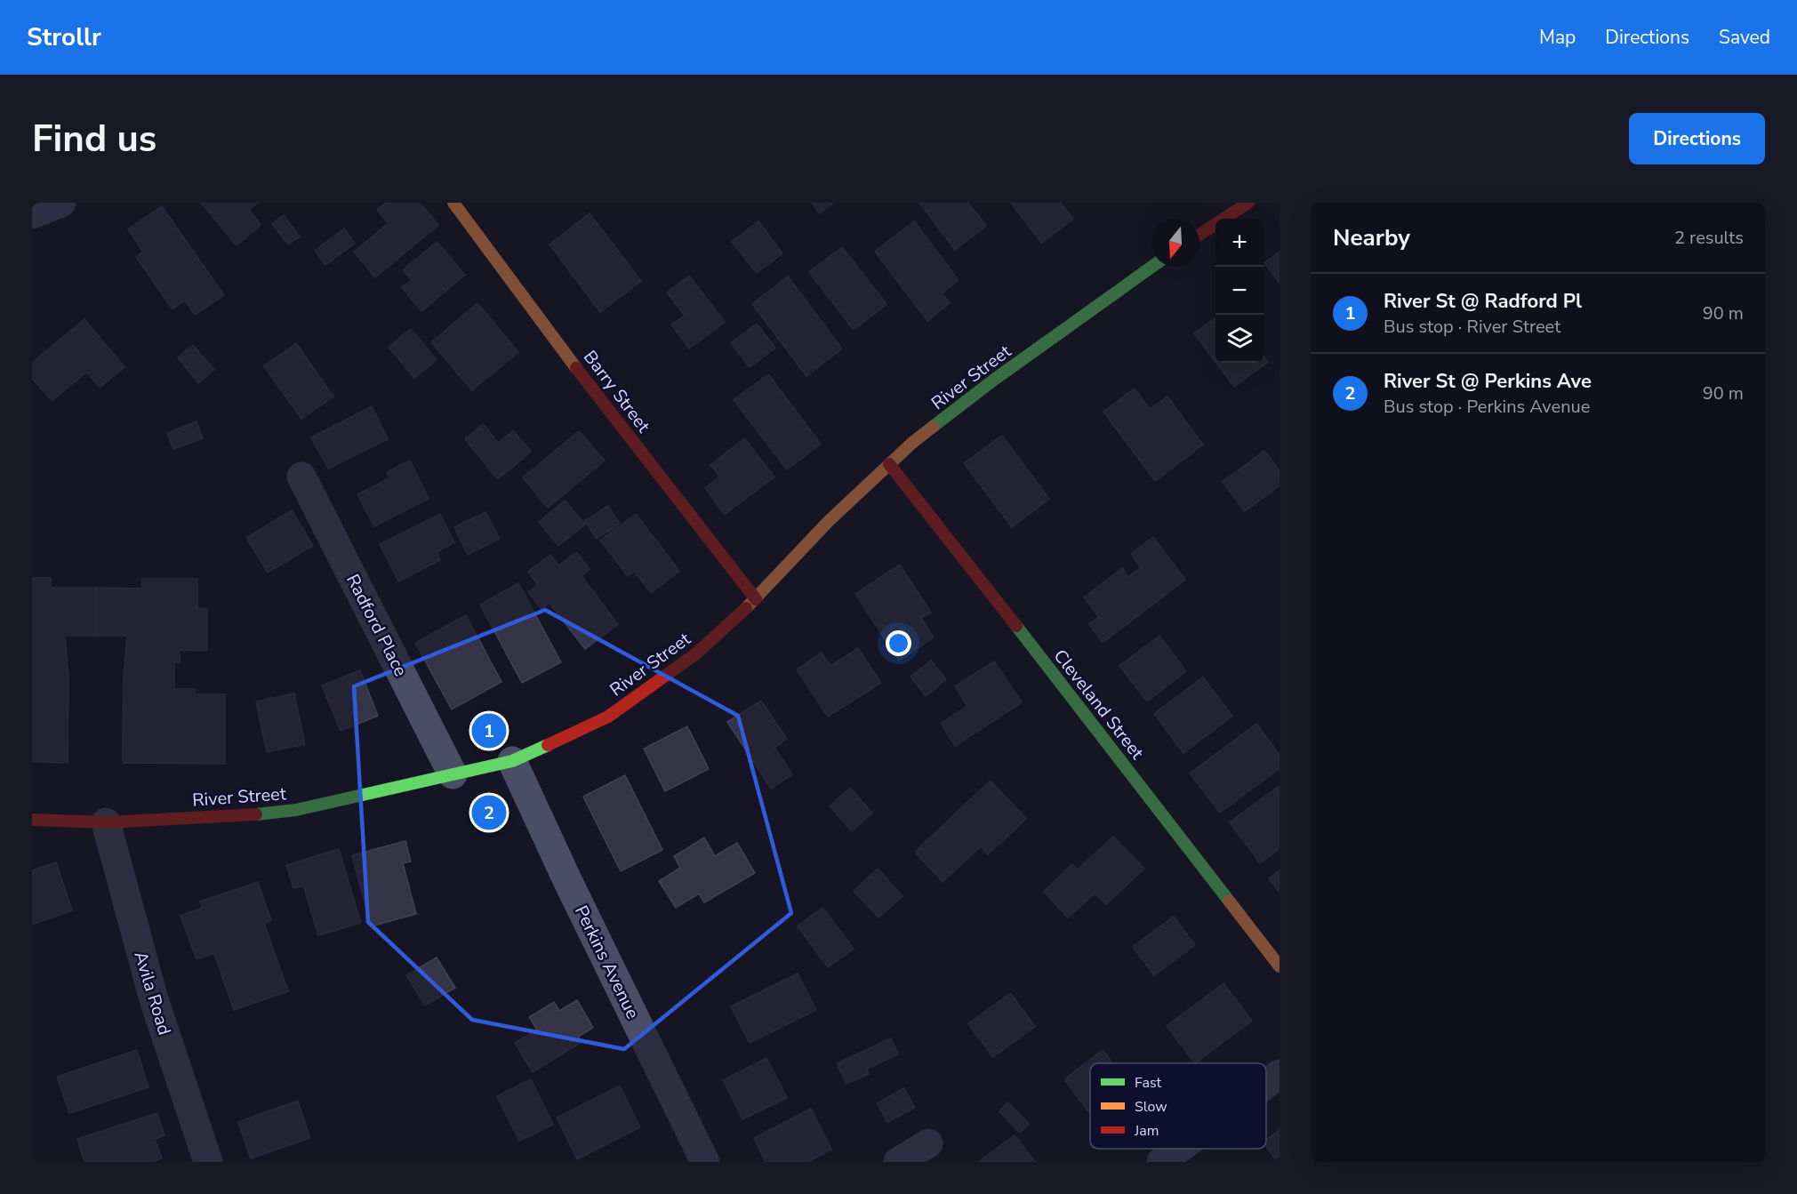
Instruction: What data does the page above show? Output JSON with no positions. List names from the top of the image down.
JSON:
{
  "streets": {
    "main road": ["River Street", "Barry Street", "Cleveland Street"],
    "street": ["Radford Place", "Perkins Avenue", "Avila Road"]
  },
  "crossings": [
    ["River Street", "Barry Street"],
    ["River Street", "Radford Place"],
    ["River Street", "Cleveland Street"],
    ["River Street", "Perkins Avenue"],
    ["River Street", "Avila Road"]
  ],
  "legend": ["Fast", "Slow", "Jam"],
  "north": "bottom",
  "page": {
    "header": "Strollr",
    "nav": ["Map", "Directions", "Saved"],
    "buttons": "Directions",
    "title": "Find us",
    "heading": ["Nearby", "2 results"],
    "map_buttons": ["+", "−"],
    "list": [
      {
        "mark": "1",
        "name": "River St @ Radford Pl",
        "note": "Bus stop · River Street",
        "value": "90 m"
      },
      {
        "mark": "2",
        "name": "River St @ Perkins Ave",
        "note": "Bus stop · Perkins Avenue",
        "value": "90 m"
      }
    ],
    "pins": ["1", "2"]
  }
}
